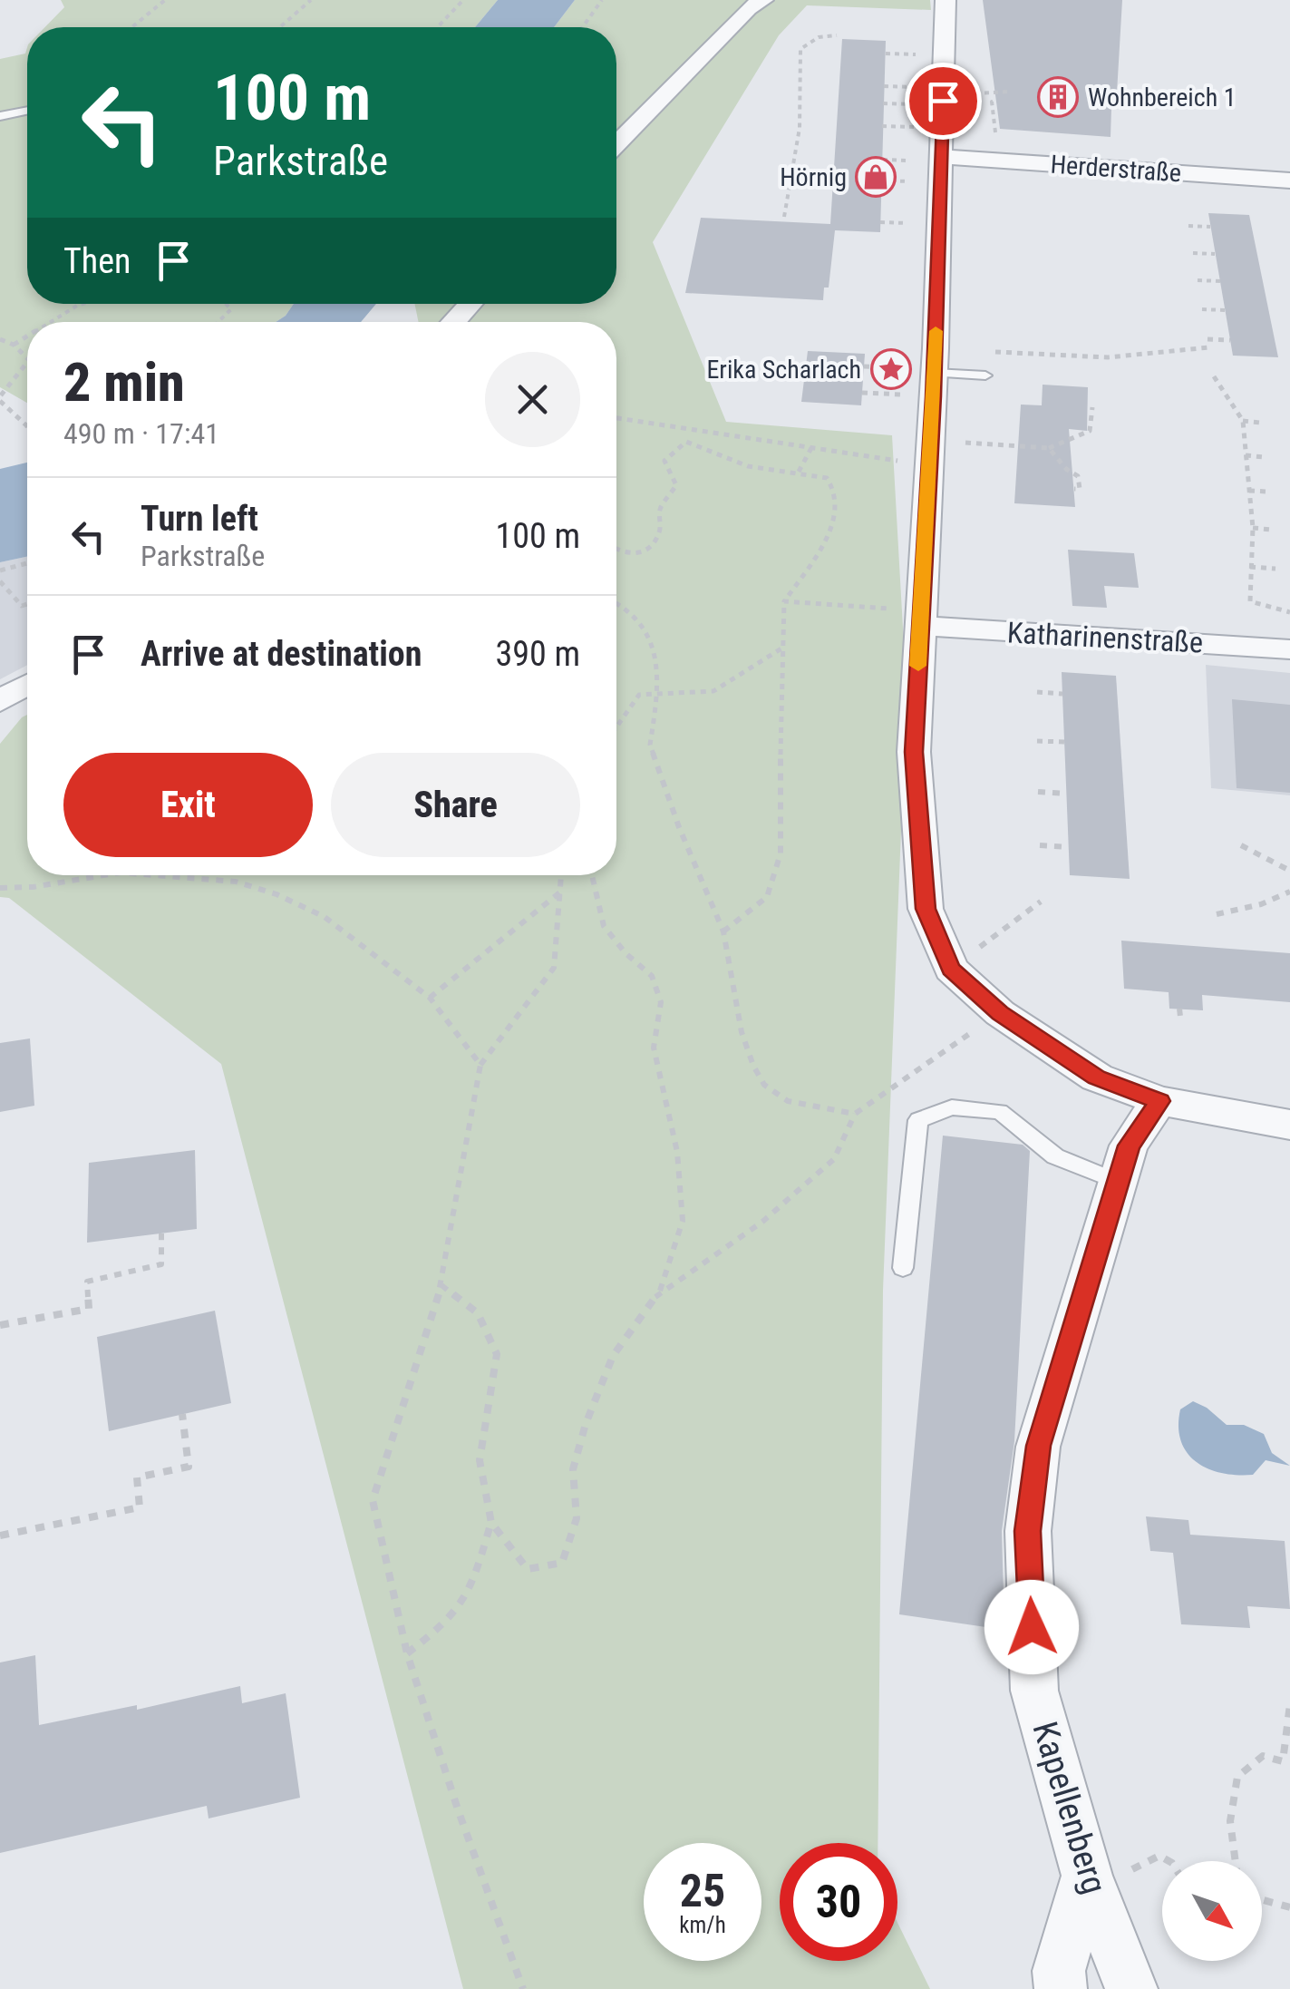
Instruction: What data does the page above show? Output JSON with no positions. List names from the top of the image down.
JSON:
{
  "streets": {
    "street": ["Herderstraße", "Katharinenstraße", "Kapellenberg"]
  },
  "places": {
    "building": ["Wohnbereich 1"],
    "shop": ["Hörnig"],
    "place": ["Erika Scharlach"]
  },
  "north": "bottom right",
  "page": {
    "turn": ["100 m", "Parkstraße"],
    "then": "Then",
    "heading": ["2 min", "490 m · 17:41"],
    "list": [
      {
        "name": "Turn left",
        "note": "Parkstraße",
        "value": "100 m"
      },
      {
        "name": "Arrive at destination",
        "value": "390 m"
      }
    ],
    "buttons": ["Exit", "Share"],
    "speed": "25 km/h",
    "limit": "30"
  }
}
